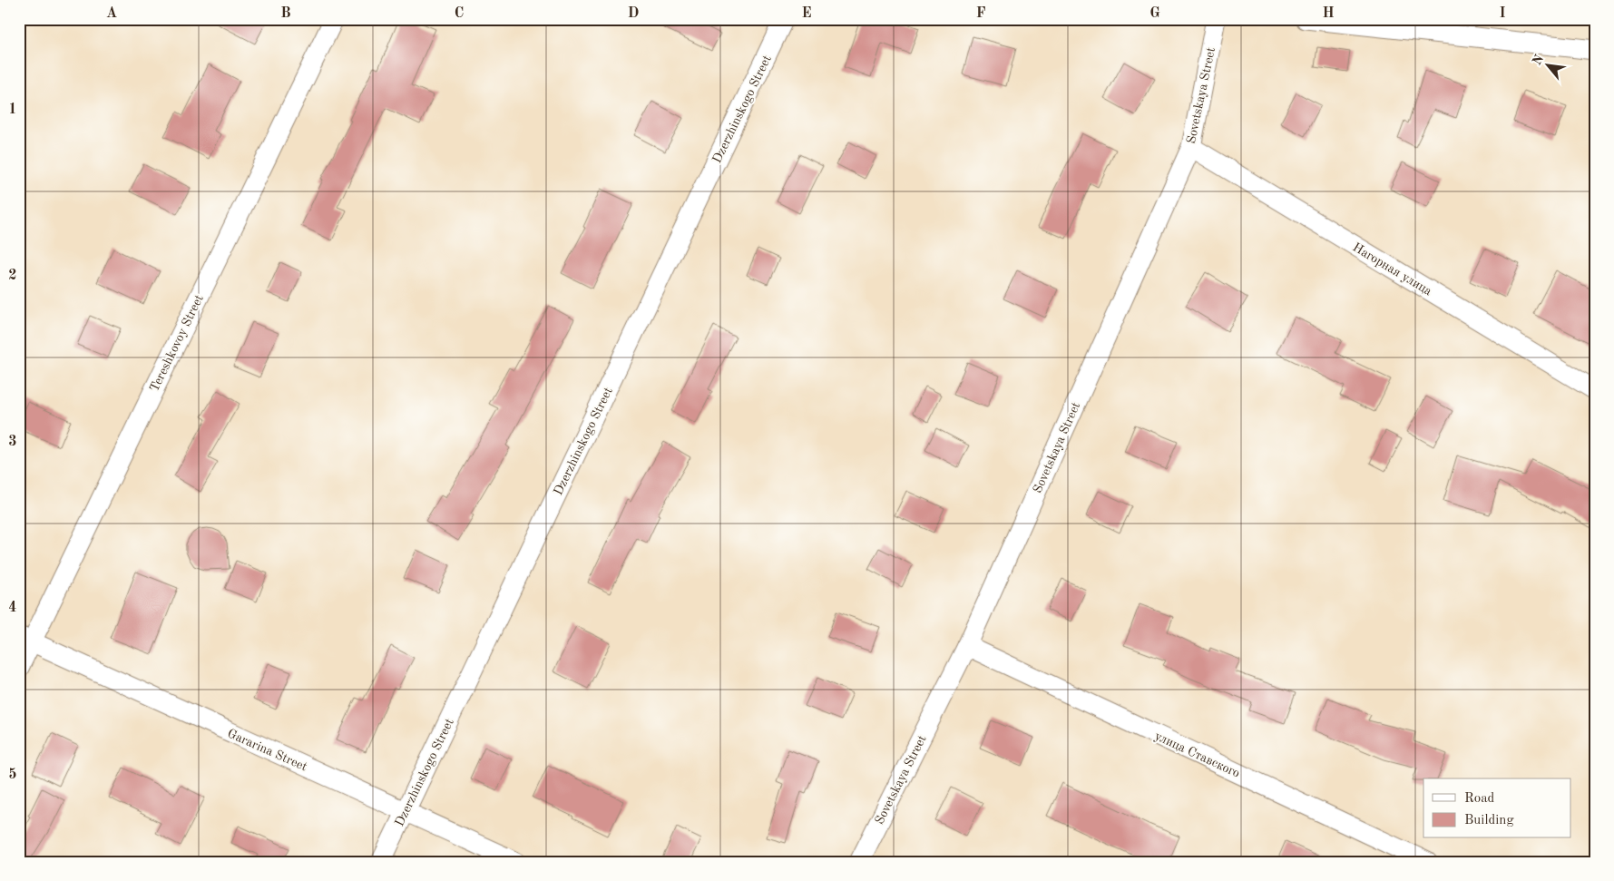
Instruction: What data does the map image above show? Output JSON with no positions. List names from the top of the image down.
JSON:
{
  "streets": {
    "street": [
      "Sovetskaya Street",
      "Dzerzhinskogo Street",
      "Нагорная улица",
      "Tereshkovoy Street",
      "Gararina Street",
      "улица Ставского"
    ]
  },
  "crossings": [
    ["Sovetskaya Street", "Нагорная улица"],
    ["Sovetskaya Street", "улица Ставского"],
    ["Dzerzhinskogo Street", "Gararina Street"],
    ["Tereshkovoy Street", "Gararina Street"]
  ],
  "legend": ["Road", "Building"],
  "north": "top left",
  "grid": {
    "columns": [
      "A",
      "B",
      "C",
      "D",
      "E",
      "F",
      "G",
      "H",
      "I"
    ],
    "rows": [
      "1",
      "2",
      "3",
      "4",
      "5"
    ]
  }
}
